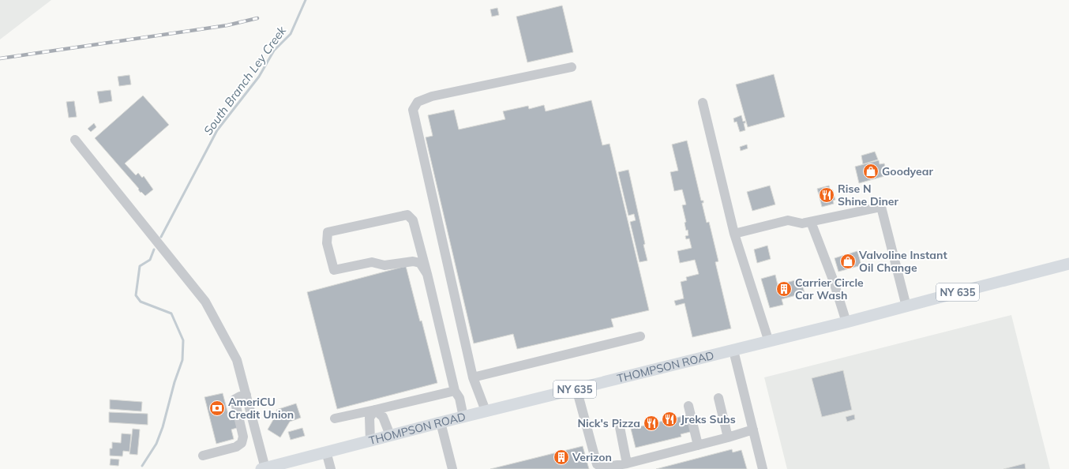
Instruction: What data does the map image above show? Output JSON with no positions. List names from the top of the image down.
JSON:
{
  "streets": {
    "main road": ["NY 635", "THOMPSON ROAD"]
  },
  "water": ["South Branch Ley Creek"],
  "places": {
    "shop": ["Goodyear", "Valvoline Instant Oil Change"],
    "restaurant": ["Rise N Shine Diner", "Jreks Subs", "Nick's Pizza"],
    "building": ["Carrier Circle Car Wash", "Verizon"],
    "bank": ["AmeriCU Credit Union"]
  }
}
